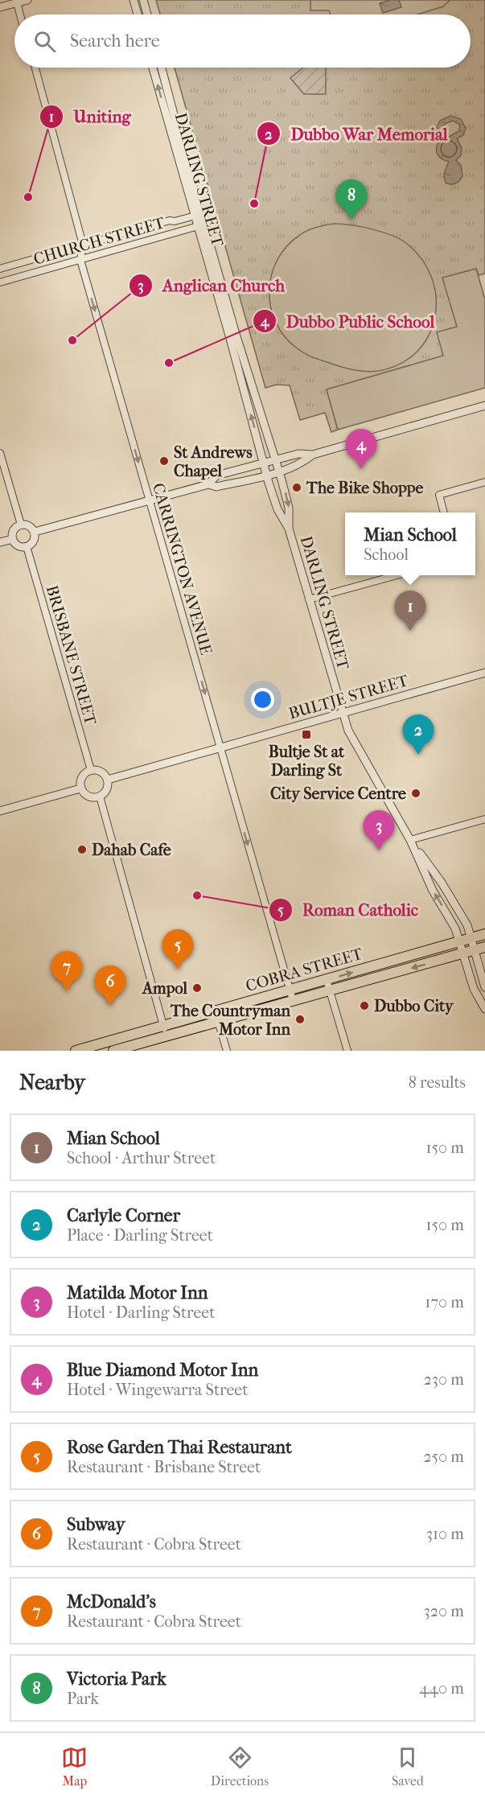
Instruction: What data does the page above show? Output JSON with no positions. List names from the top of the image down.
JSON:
{
  "streets": {
    "highway": ["COBRA STREET"],
    "street": [
      "DARLING STREET",
      "CHURCH STREET",
      "CARRINGTON AVENUE",
      "BRISBANE STREET",
      "BULTJE STREET"
    ]
  },
  "crossings": [
    ["DARLING STREET", "CHURCH STREET"],
    ["DARLING STREET", "BULTJE STREET"],
    ["DARLING STREET", "COBRA STREET"],
    ["CHURCH STREET", "CARRINGTON AVENUE"],
    ["CARRINGTON AVENUE", "BULTJE STREET"],
    ["CARRINGTON AVENUE", "COBRA STREET"],
    ["BRISBANE STREET", "BULTJE STREET"]
  ],
  "one_way": ["CARRINGTON AVENUE"],
  "places": {
    "other": [
      "Uniting",
      "Dubbo War Memorial",
      "Anglican Church",
      "Dubbo Public School",
      "St Andrews Chapel",
      "The Bike Shoppe",
      "City Service Centre",
      "Dahab Cafe",
      "Roman Catholic",
      "Ampol",
      "Dubbo City",
      "The Countryman Motor Inn"
    ],
    "transit": ["Bultje St at Darling St"]
  },
  "page": {
    "search": "Search here",
    "pins": [
      "8",
      "4",
      "1",
      "2",
      "3",
      "5",
      "7",
      "6"
    ],
    "popup": ["Mian School", "School"],
    "heading": ["Nearby", "8 results"],
    "list": [
      {
        "mark": "1",
        "name": "Mian School",
        "note": "School · Arthur Street",
        "value": "150 m"
      },
      {
        "mark": "2",
        "name": "Carlyle Corner",
        "note": "Place · Darling Street",
        "value": "150 m"
      },
      {
        "mark": "3",
        "name": "Matilda Motor Inn",
        "note": "Hotel · Darling Street",
        "value": "170 m"
      },
      {
        "mark": "4",
        "name": "Blue Diamond Motor Inn",
        "note": "Hotel · Wingewarra Street",
        "value": "230 m"
      },
      {
        "mark": "5",
        "name": "Rose Garden Thai Restaurant",
        "note": "Restaurant · Brisbane Street",
        "value": "250 m"
      },
      {
        "mark": "6",
        "name": "Subway",
        "note": "Restaurant · Cobra Street",
        "value": "310 m"
      },
      {
        "mark": "7",
        "name": "McDonald's",
        "note": "Restaurant · Cobra Street",
        "value": "320 m"
      },
      {
        "mark": "8",
        "name": "Victoria Park",
        "note": "Park",
        "value": "440 m"
      }
    ],
    "nav": ["Map", "Directions", "Saved"]
  }
}
